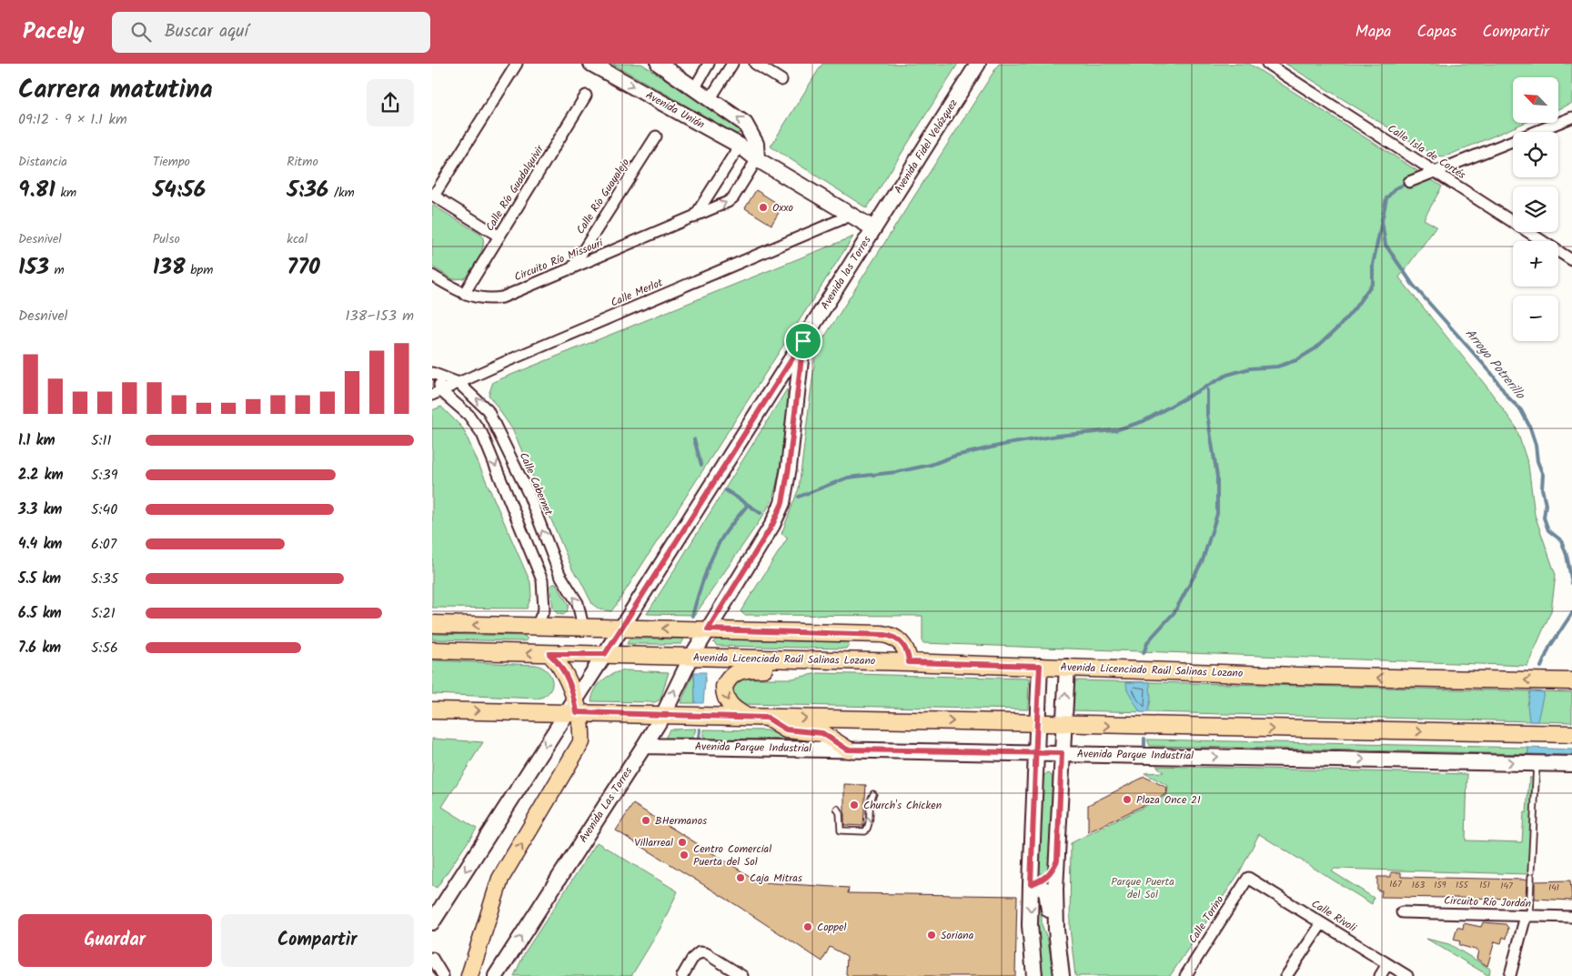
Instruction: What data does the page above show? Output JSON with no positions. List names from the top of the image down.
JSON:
{
  "streets": {
    "main road": ["Avenida Licenciado Raúl Salinas Lozano"],
    "street": [
      "Avenida Unión",
      "Avenida Fidel Velázquez",
      "Calle Isla de Cortés",
      "Calle Río Guadalquivir",
      "Calle Río Guayalejo",
      "Circuito Río Missouri",
      "Avenida las Torres",
      "Calle Merlot",
      "Calle Cabernet",
      "Avenida Parque Industrial",
      "Avenida Las Torres",
      "Circuito Río Jordán",
      "Calle Rivoli",
      "Calle Torino"
    ]
  },
  "crossings": [
    ["Avenida Unión", "Avenida Fidel Velázquez"],
    ["Avenida Unión", "Circuito Río Missouri"],
    ["Avenida Unión", "Avenida las Torres"],
    ["Avenida Unión", "Calle Merlot"],
    ["Avenida Fidel Velázquez", "Avenida las Torres"],
    ["Calle Río Guadalquivir", "Circuito Río Missouri"],
    ["Calle Río Guayalejo", "Circuito Río Missouri"],
    ["Avenida las Torres", "Avenida Las Torres"],
    ["Calle Merlot", "Calle Cabernet"],
    ["Avenida Licenciado Raúl Salinas Lozano", "Avenida Las Torres"],
    ["Avenida Parque Industrial", "Avenida Las Torres"],
    ["Calle Rivoli", "Calle Torino"]
  ],
  "one_way": ["Avenida Parque Industrial"],
  "water": ["Arroyo Potrerillo"],
  "parks": ["Parque Puerta del Sol"],
  "places": [
    "Oxxo",
    "Plaza Once 21",
    "Church's Chicken",
    "BHermanos",
    "Villarreal",
    "Centro Comercial Puerta del Sol",
    "Caja Mitras",
    "Coppel",
    "Soriana"
  ],
  "house_numbers": [
    "167",
    "163",
    "159",
    "155",
    "151",
    "147",
    "141"
  ],
  "north": "top left",
  "page": {
    "header": "Pacely",
    "search": "Buscar aquí",
    "nav": ["Mapa", "Capas", "Compartir"],
    "heading": ["Carrera matutina", "09:12 · 9 × 1.1 km"],
    "map_buttons": ["+", "−"],
    "stats": [
      ["Distancia", "9.81 km"],
      ["Tiempo", "54:56"],
      ["Ritmo", "5:36 /km"],
      ["Desnivel", "153 m"],
      ["Pulso", "138 bpm"],
      ["kcal", "770"]
    ],
    "chart": ["Desnivel", "138–153 m"],
    "list": [
      {
        "name": "1.1 km",
        "note": "5:11"
      },
      {
        "name": "2.2 km",
        "note": "5:39"
      },
      {
        "name": "3.3 km",
        "note": "5:40"
      },
      {
        "name": "4.4 km",
        "note": "6:07"
      },
      {
        "name": "5.5 km",
        "note": "5:35"
      },
      {
        "name": "6.5 km",
        "note": "5:21"
      },
      {
        "name": "7.6 km",
        "note": "5:56"
      }
    ],
    "buttons": ["Guardar", "Compartir"]
  }
}
